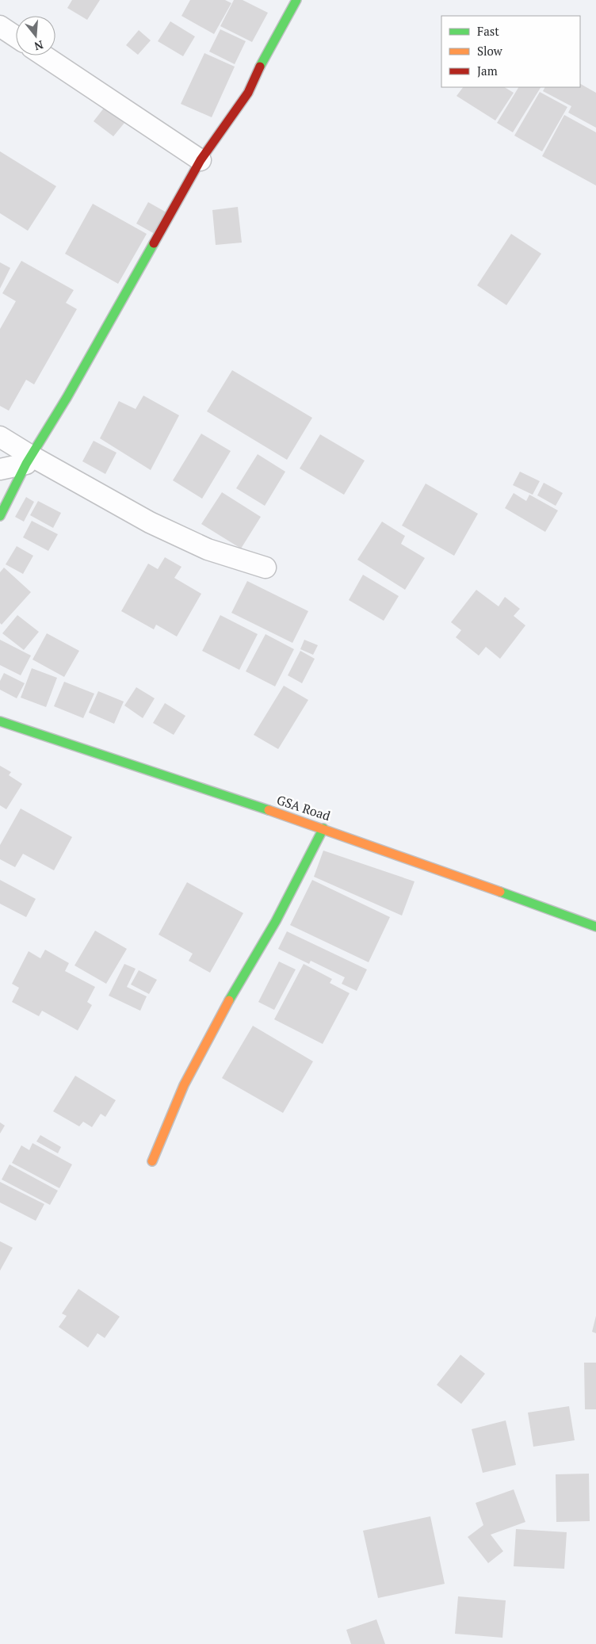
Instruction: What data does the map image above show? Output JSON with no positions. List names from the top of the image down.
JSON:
{
  "streets": {
    "street": ["GSA Road"]
  },
  "legend": ["Fast", "Slow", "Jam"],
  "north": "bottom"
}
